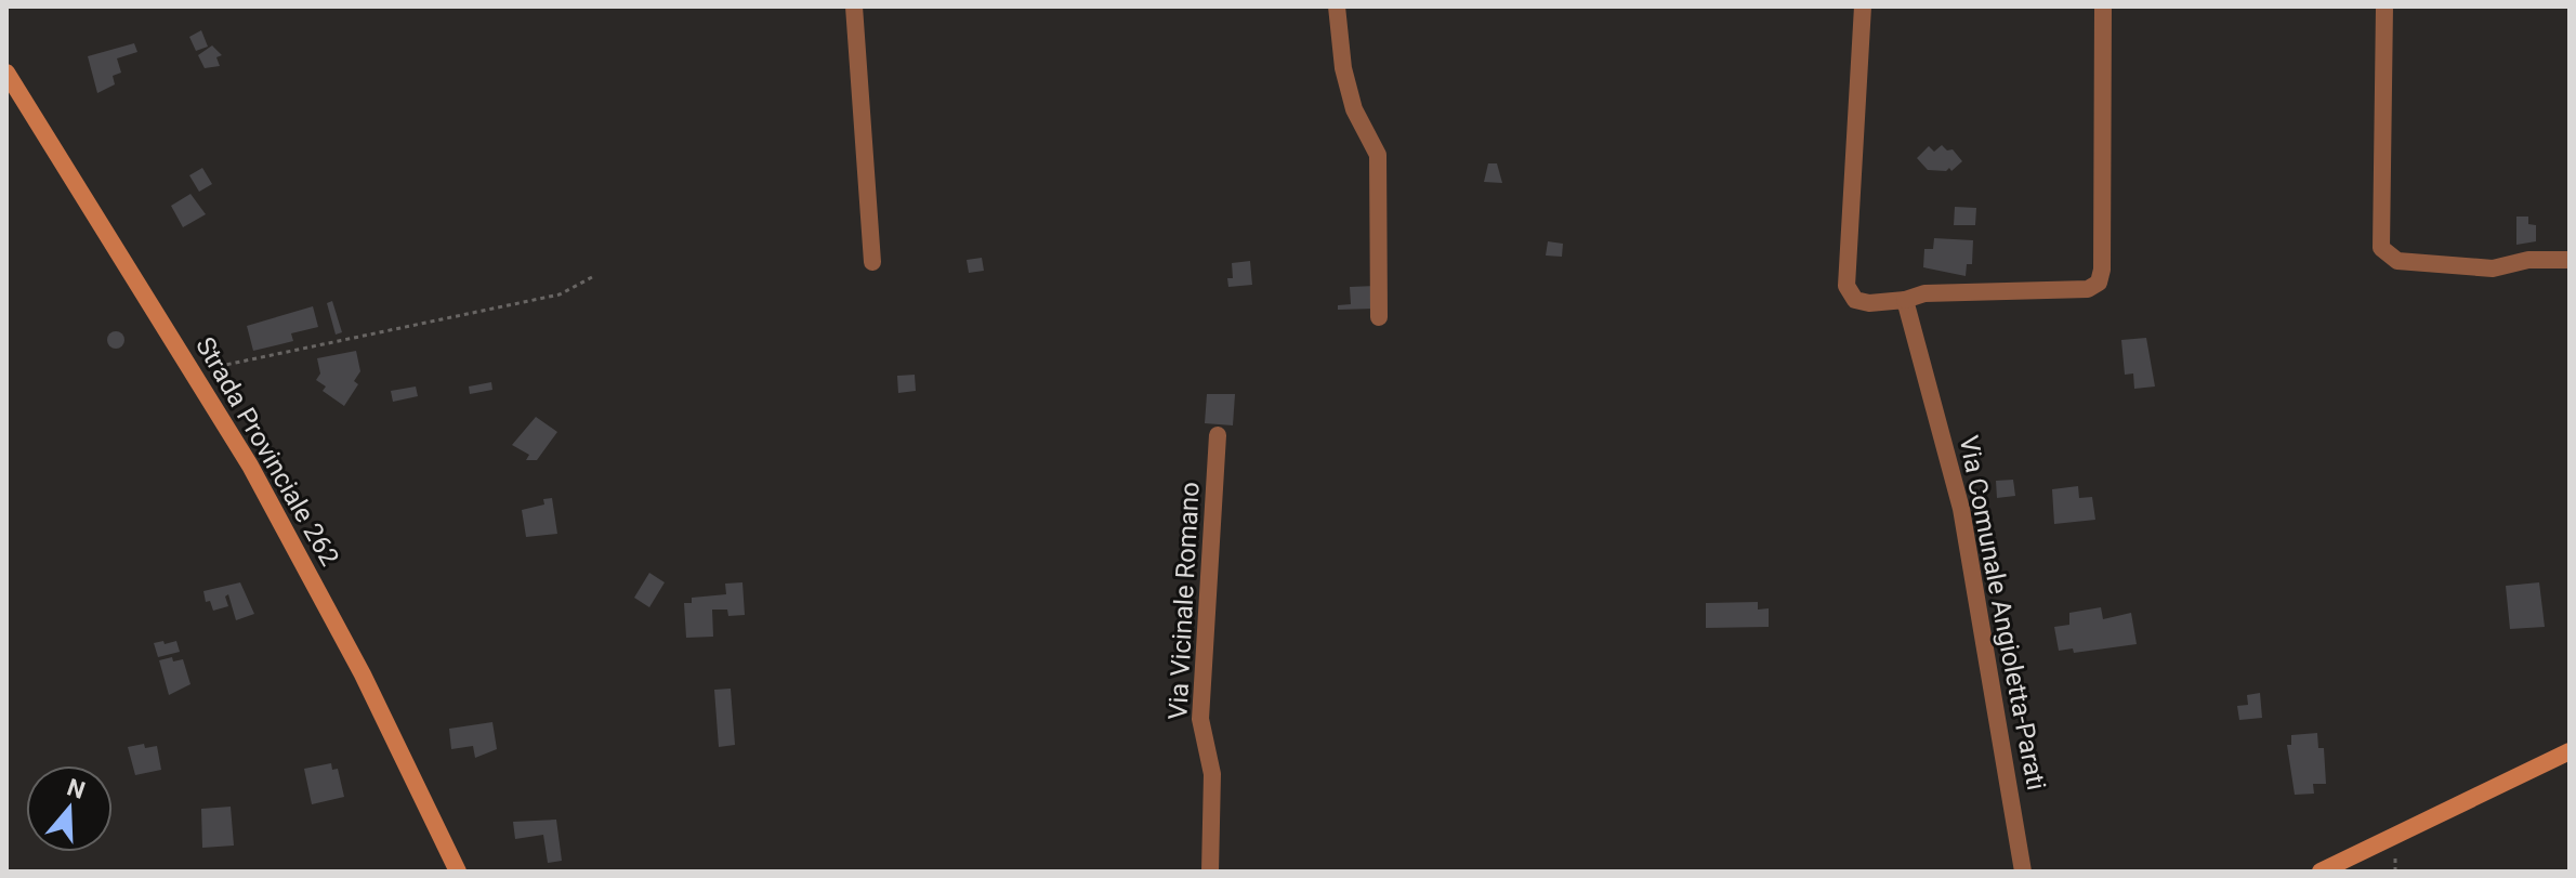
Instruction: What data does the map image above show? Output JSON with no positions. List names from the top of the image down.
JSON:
{
  "streets": {
    "street": ["Strada Provinciale 262", "Via Vicinale Romano", "Via Comunale Angioletta-Parati"]
  },
  "north": "top"
}
